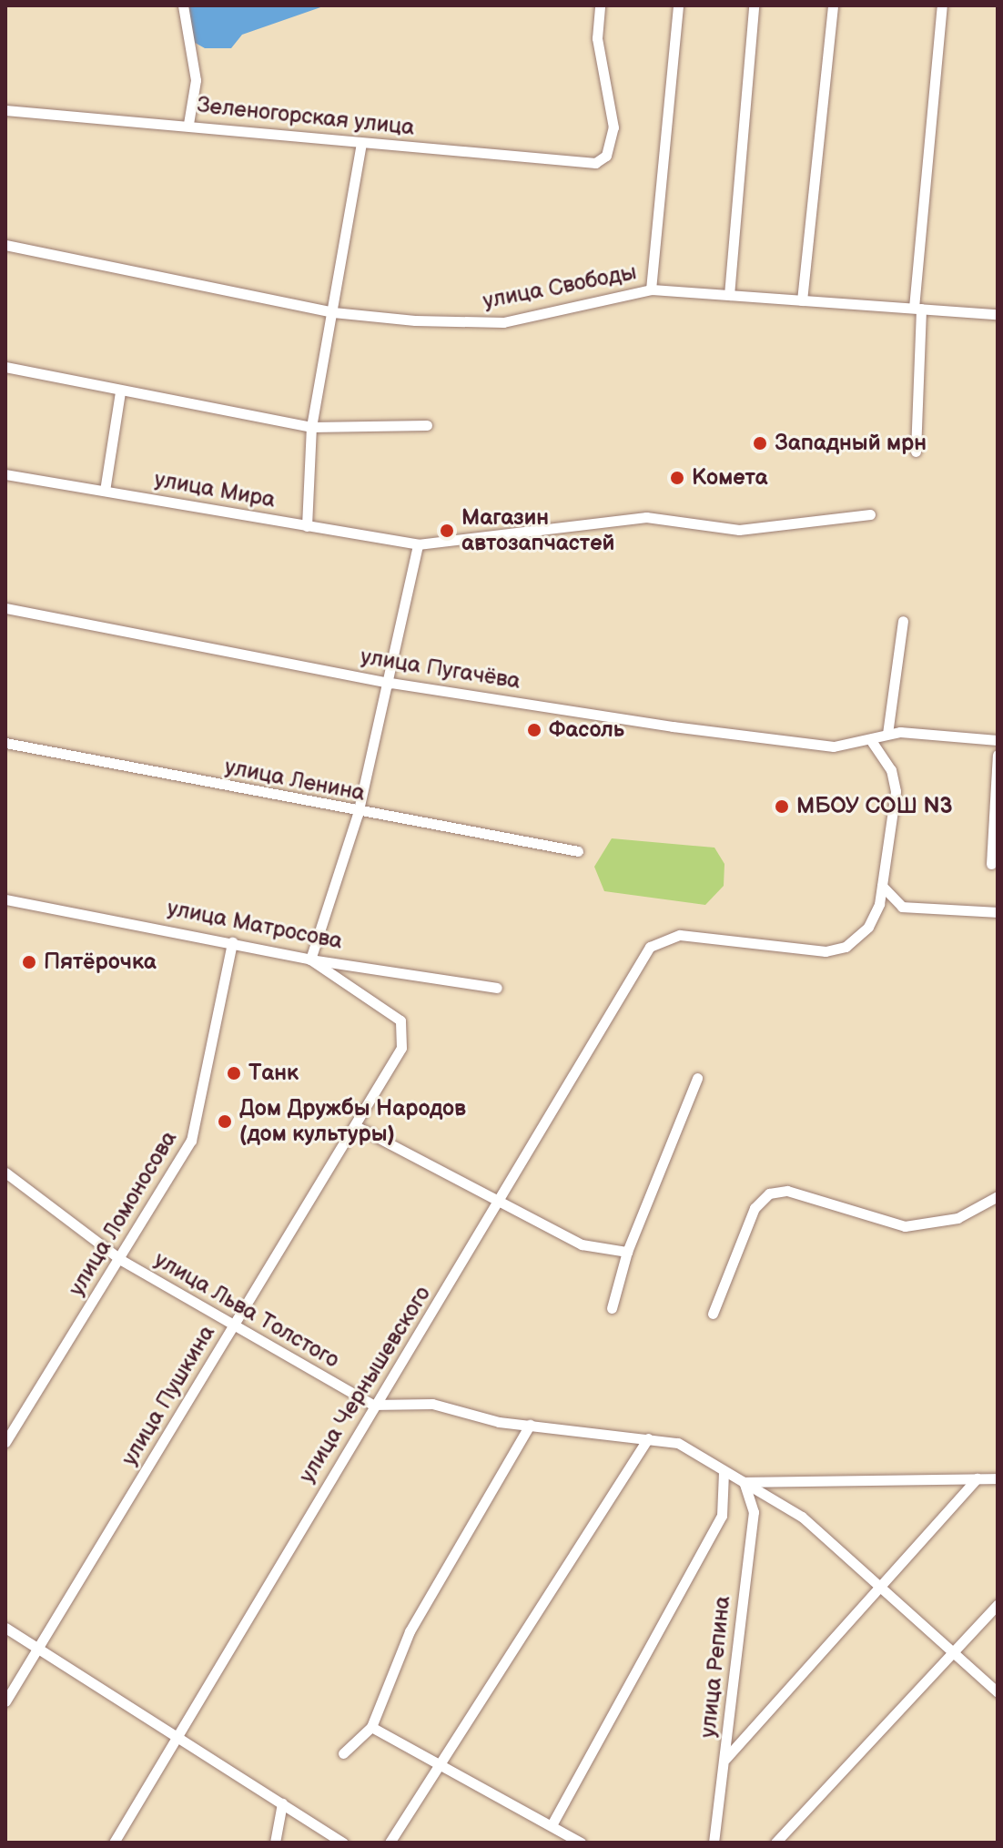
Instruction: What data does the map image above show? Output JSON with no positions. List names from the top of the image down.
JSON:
{
  "streets": {
    "street": [
      "Зеленогорская улица",
      "улица Свободы",
      "улица Мира",
      "улица Пугачёва",
      "улица Ленина",
      "улица Матросова",
      "улица Ломоносова",
      "улица Льва Толстого",
      "улица Чернышевского",
      "улица Пушкина",
      "улица Репина"
    ]
  },
  "crossings": [
    ["улица Матросова", "улица Ломоносова"],
    ["улица Матросова", "улица Пушкина"],
    ["улица Ломоносова", "улица Льва Толстого"],
    ["улица Льва Толстого", "улица Чернышевского"],
    ["улица Льва Толстого", "улица Пушкина"],
    ["улица Льва Толстого", "улица Репина"]
  ],
  "places": [
    "Западный мрн",
    "Комета",
    "Магазин автозапчастей",
    "Фасоль",
    "МБОУ СОШ N3",
    "Пятёрочка",
    "Танк",
    "Дом Дружбы Народов (дом культуры)"
  ]
}
